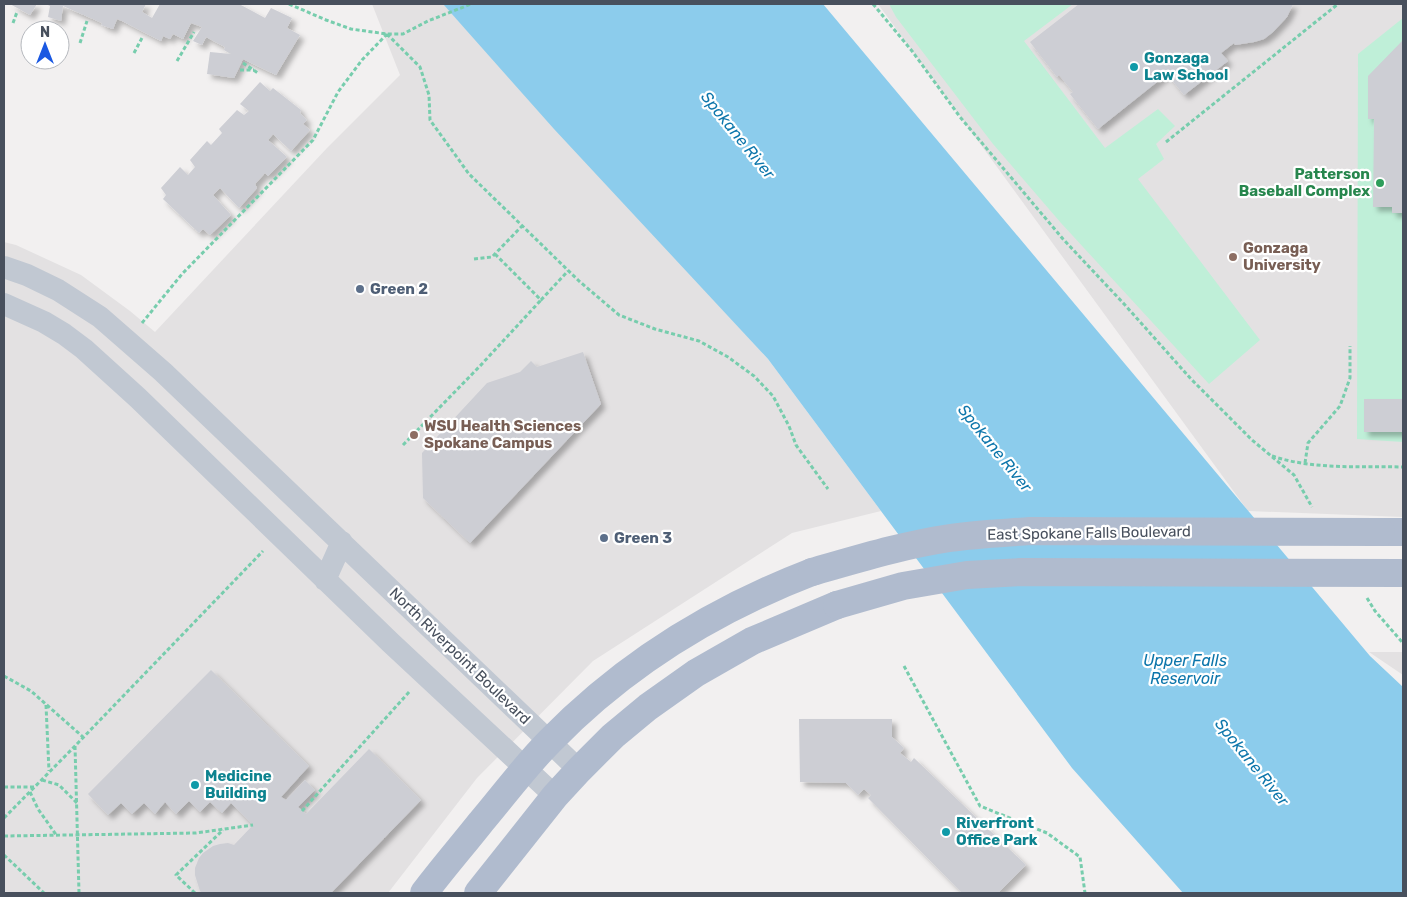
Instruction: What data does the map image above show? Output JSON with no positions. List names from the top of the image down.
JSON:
{
  "streets": {
    "main road": ["East Spokane Falls Boulevard"],
    "street": ["North Riverpoint Boulevard"]
  },
  "crossings": [
    ["East Spokane Falls Boulevard", "North Riverpoint Boulevard"]
  ],
  "water": ["Spokane River", "Upper Falls Reservoir"],
  "places": [
    "Gonzaga Law School",
    "Patterson Baseball Complex",
    "Gonzaga University",
    "Green 2",
    "WSU Health Sciences Spokane Campus",
    "Green 3",
    "Medicine Building",
    "Riverfront Office Park"
  ],
  "north": "top"
}
